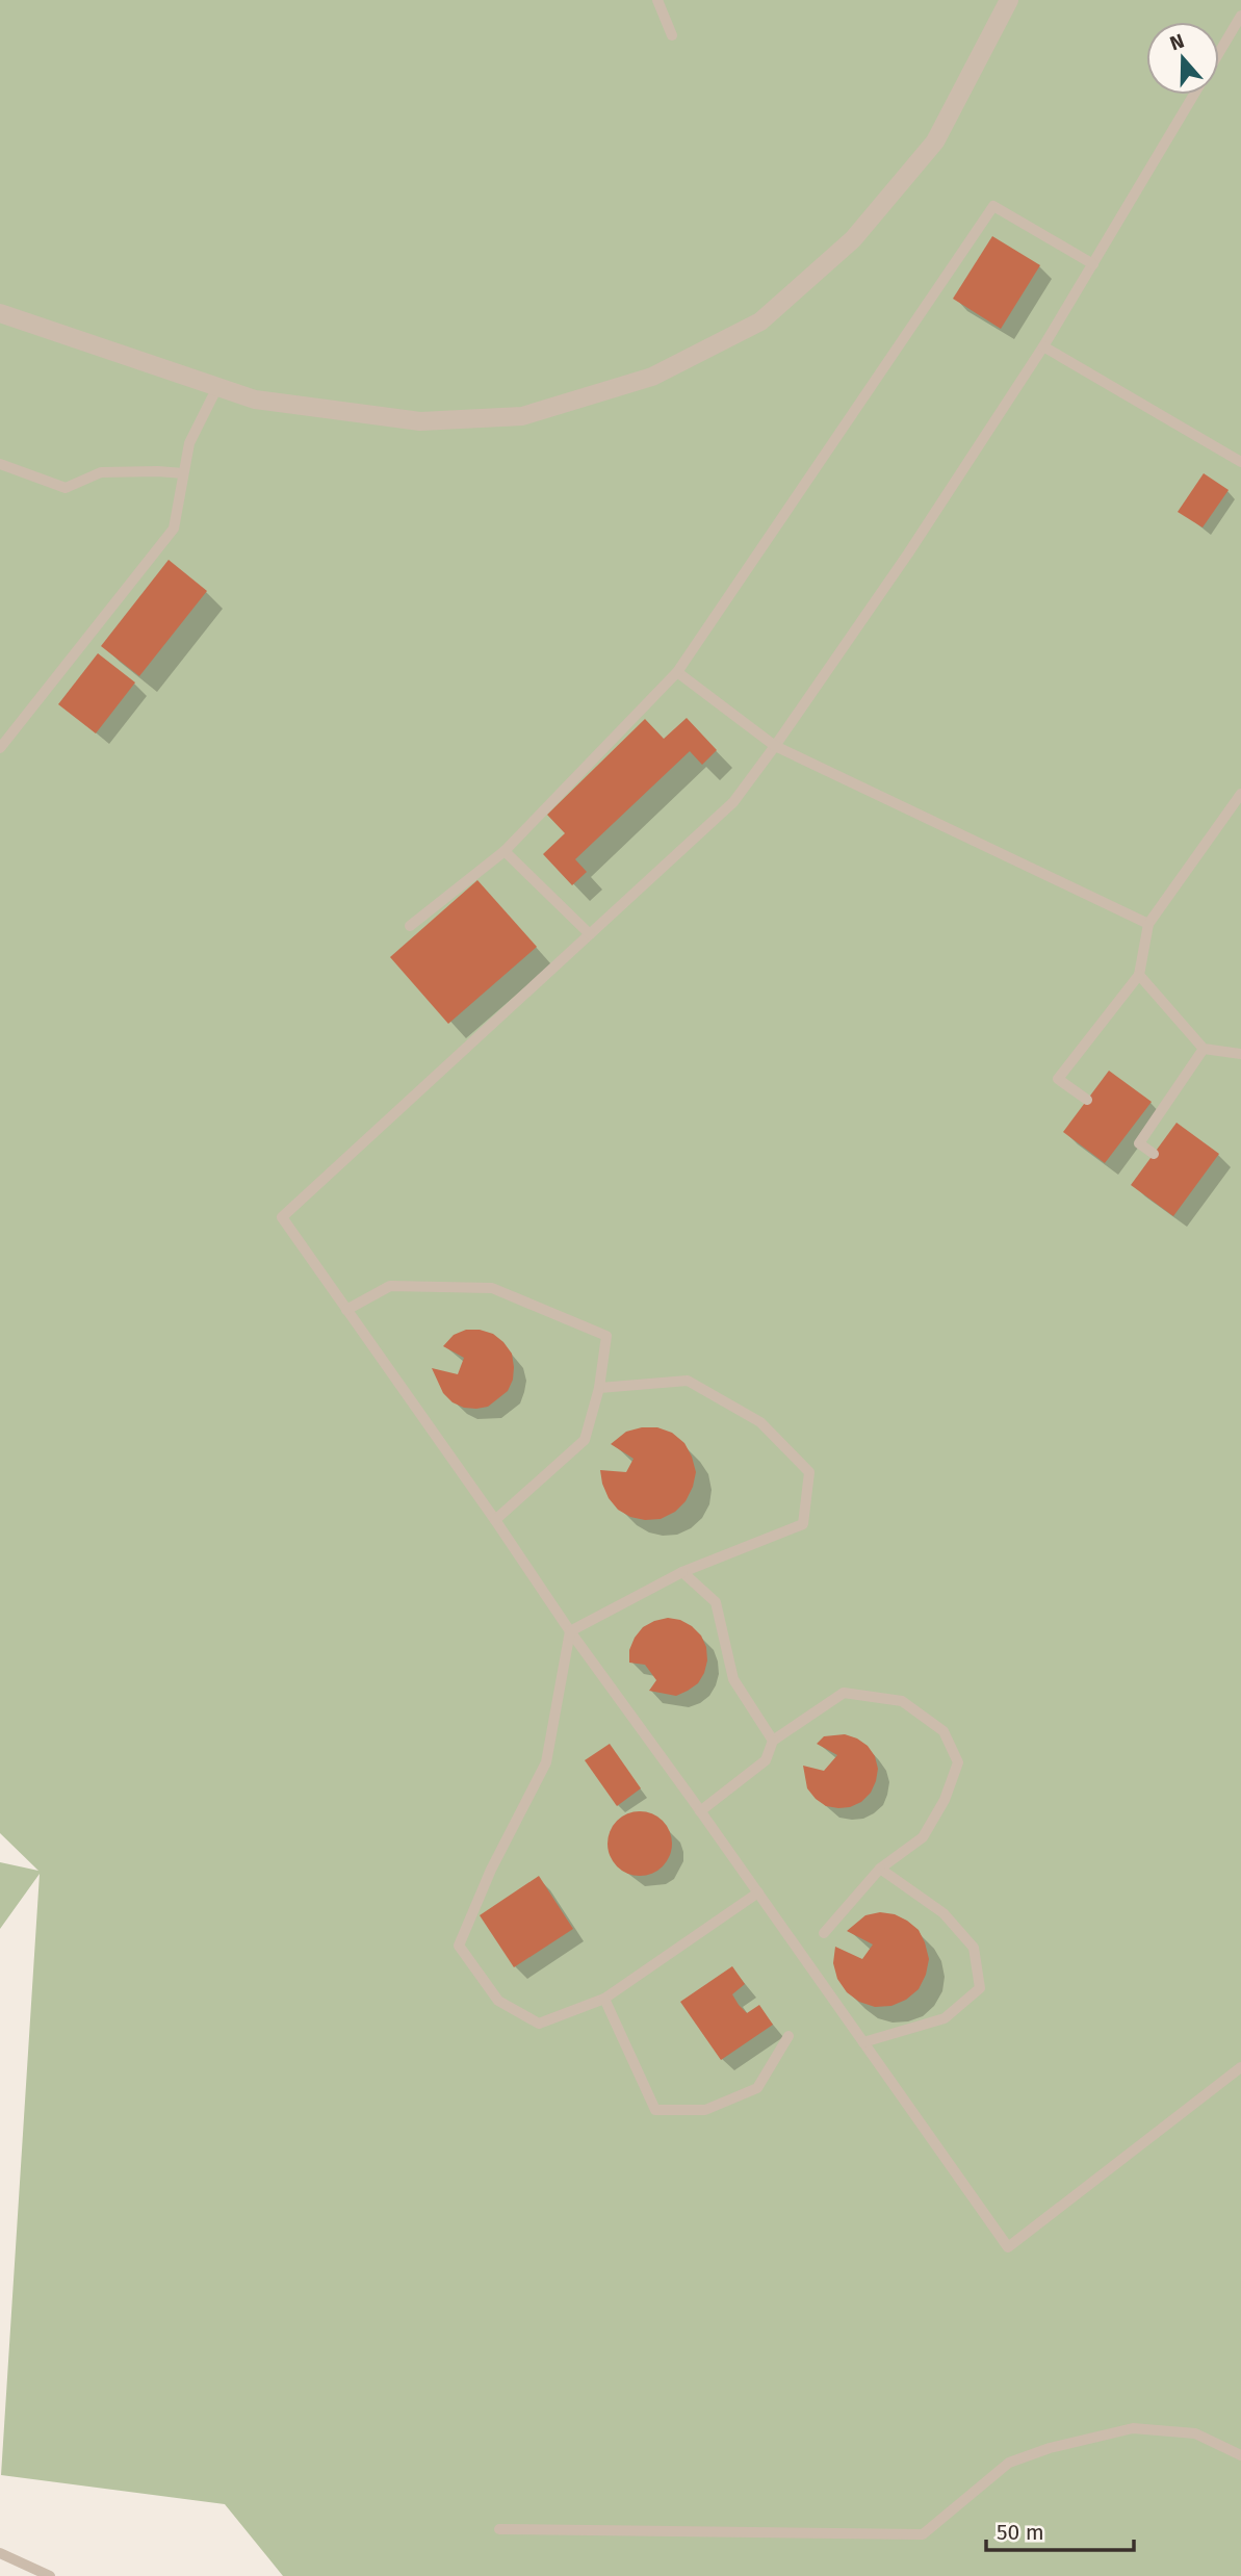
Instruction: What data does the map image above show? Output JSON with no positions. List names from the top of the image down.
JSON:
{
  "scale_bar": "50 m",
  "north": "top"
}
